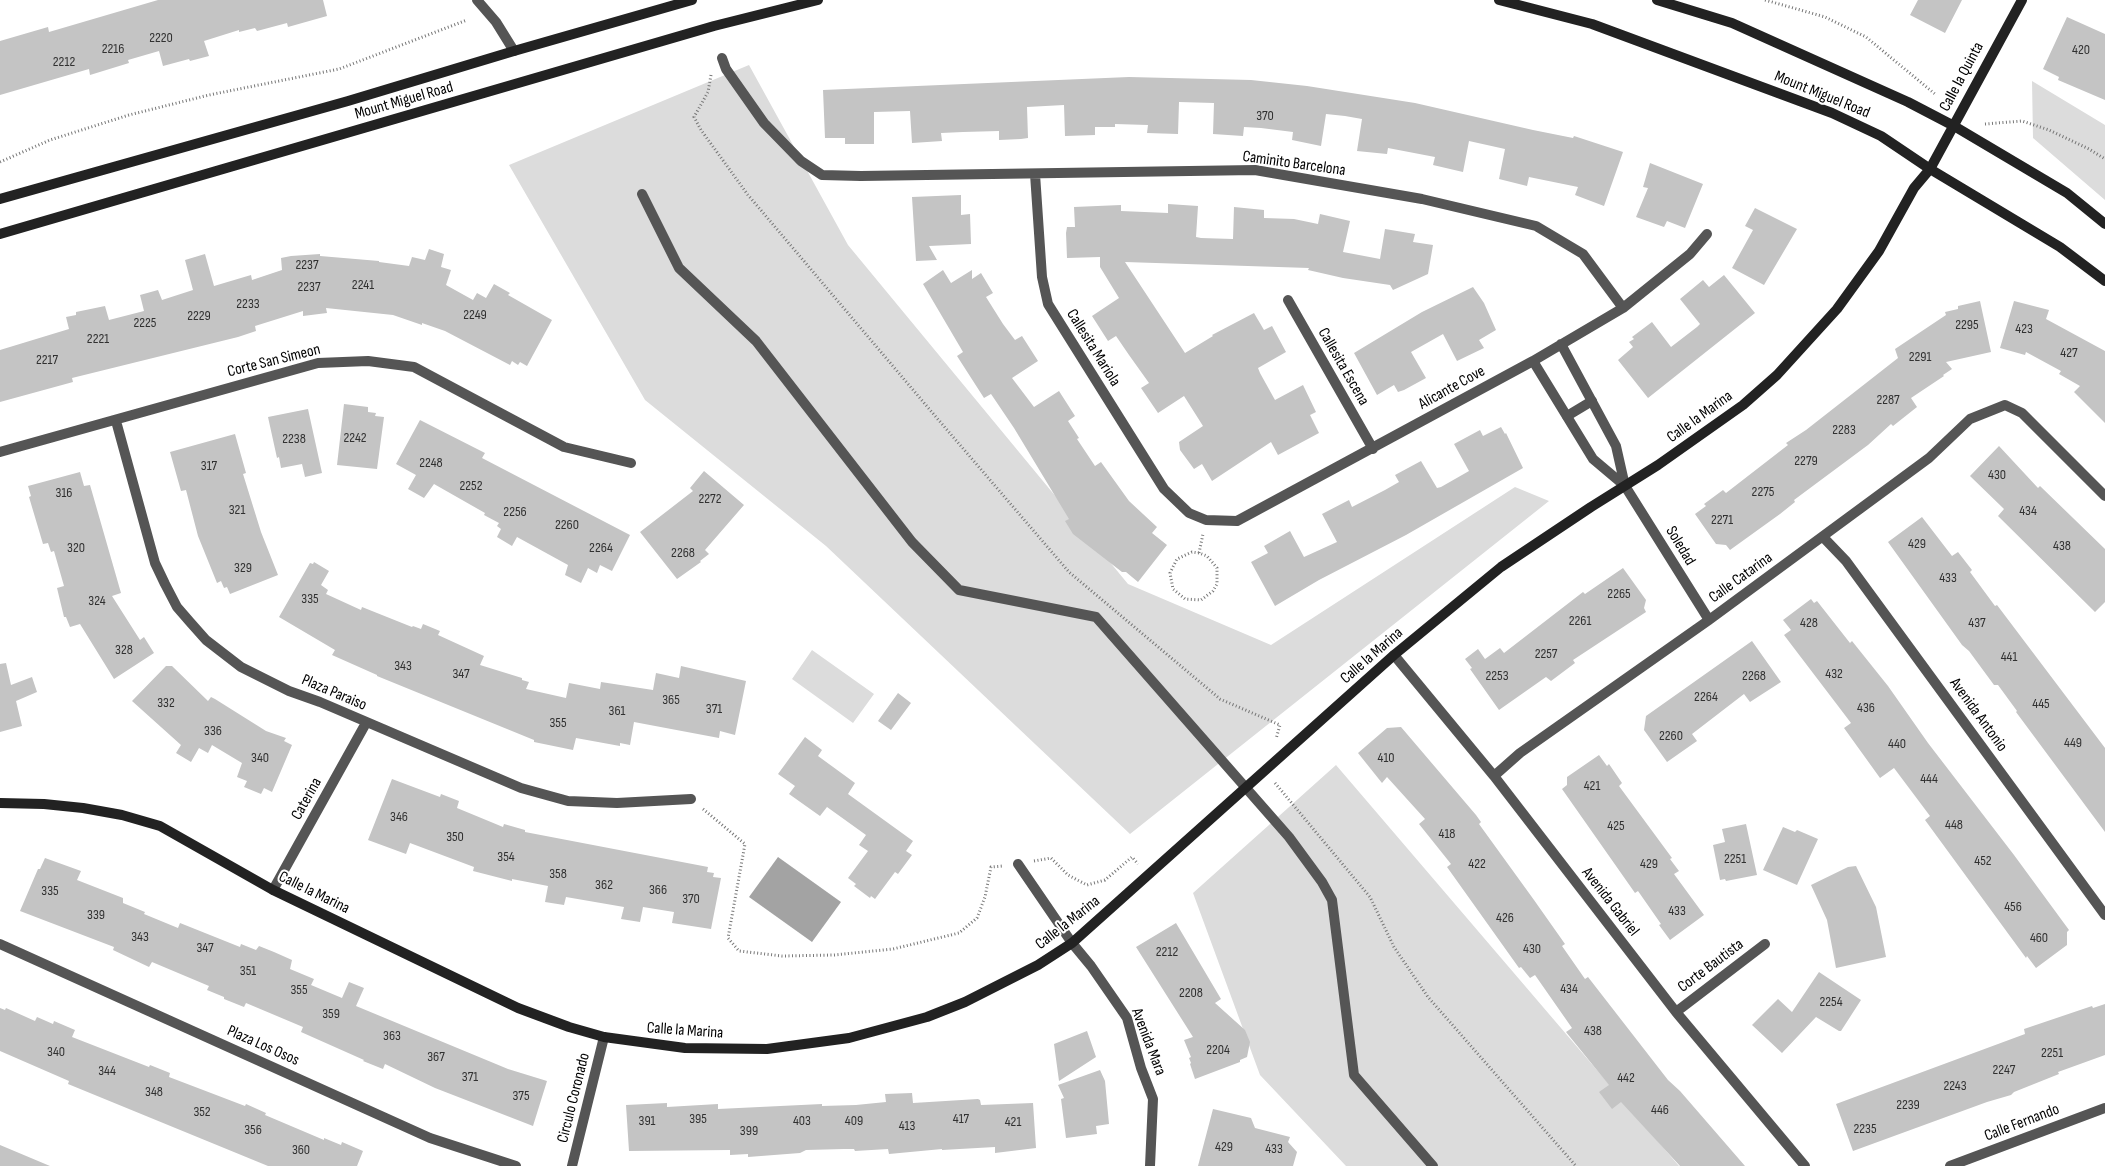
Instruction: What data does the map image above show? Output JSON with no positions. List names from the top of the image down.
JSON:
{
  "streets": {
    "street": [
      "Calle la Quinta",
      "Mount Miguel Road",
      "Caminito Barcelona",
      "Callesita Mariola",
      "Corte San Simeon",
      "Callesita Escena",
      "Alicante Cove",
      "Calle la Marina",
      "Soledad",
      "Calle Catarina",
      "Plaza Paraiso",
      "Avenida Antonio",
      "Caterina",
      "Avenida Gabriel",
      "Corte Bautista",
      "Avenida Mara",
      "Plaza Los Osos",
      "Circulo Coronado",
      "Calle Fernando"
    ]
  },
  "crossings": [
    ["Calle la Quinta", "Mount Miguel Road"],
    ["Calle la Quinta", "Calle la Marina"],
    ["Mount Miguel Road", "Calle la Marina"],
    ["Caminito Barcelona", "Callesita Mariola"],
    ["Caminito Barcelona", "Alicante Cove"],
    ["Callesita Mariola", "Alicante Cove"],
    ["Corte San Simeon", "Plaza Paraiso"],
    ["Callesita Escena", "Alicante Cove"],
    ["Alicante Cove", "Soledad"],
    ["Calle la Marina", "Soledad"],
    ["Calle la Marina", "Caterina"],
    ["Calle la Marina", "Avenida Gabriel"],
    ["Calle la Marina", "Avenida Mara"],
    ["Calle la Marina", "Circulo Coronado"],
    ["Soledad", "Calle Catarina"],
    ["Calle Catarina", "Avenida Antonio"],
    ["Calle Catarina", "Avenida Gabriel"],
    ["Plaza Paraiso", "Caterina"],
    ["Avenida Gabriel", "Corte Bautista"]
  ],
  "house_numbers": [
    "2220",
    "2216",
    "420",
    "2212",
    "370",
    "2237",
    "2241",
    "2237",
    "2233",
    "2249",
    "2229",
    "2225",
    "2295",
    "423",
    "2221",
    "427",
    "2291",
    "2217",
    "2287",
    "2283",
    "2242",
    "2238",
    "2279",
    "2248",
    "317",
    "430",
    "2252",
    "2275",
    "316",
    "2272",
    "321",
    "434",
    "2256",
    "2271",
    "2260",
    "429",
    "438",
    "320",
    "2264",
    "2268",
    "329",
    "433",
    "2265",
    "335",
    "324",
    "2261",
    "428",
    "437",
    "328",
    "2257",
    "441",
    "343",
    "347",
    "432",
    "2253",
    "2268",
    "2264",
    "365",
    "332",
    "445",
    "436",
    "371",
    "361",
    "355",
    "336",
    "2260",
    "449",
    "440",
    "340",
    "410",
    "444",
    "421",
    "346",
    "448",
    "425",
    "418",
    "350",
    "354",
    "2251",
    "452",
    "422",
    "429",
    "358",
    "362",
    "366",
    "335",
    "370",
    "456",
    "433",
    "339",
    "426",
    "343",
    "460",
    "347",
    "430",
    "2212",
    "351",
    "434",
    "355",
    "2208",
    "2254",
    "359",
    "438",
    "363",
    "2204",
    "340",
    "2251",
    "367",
    "2247",
    "344",
    "371",
    "442",
    "2243",
    "348",
    "375",
    "2239",
    "446",
    "352",
    "395",
    "417",
    "391",
    "403",
    "409",
    "421",
    "413",
    "2235",
    "356",
    "399",
    "429",
    "433",
    "360"
  ]
}
